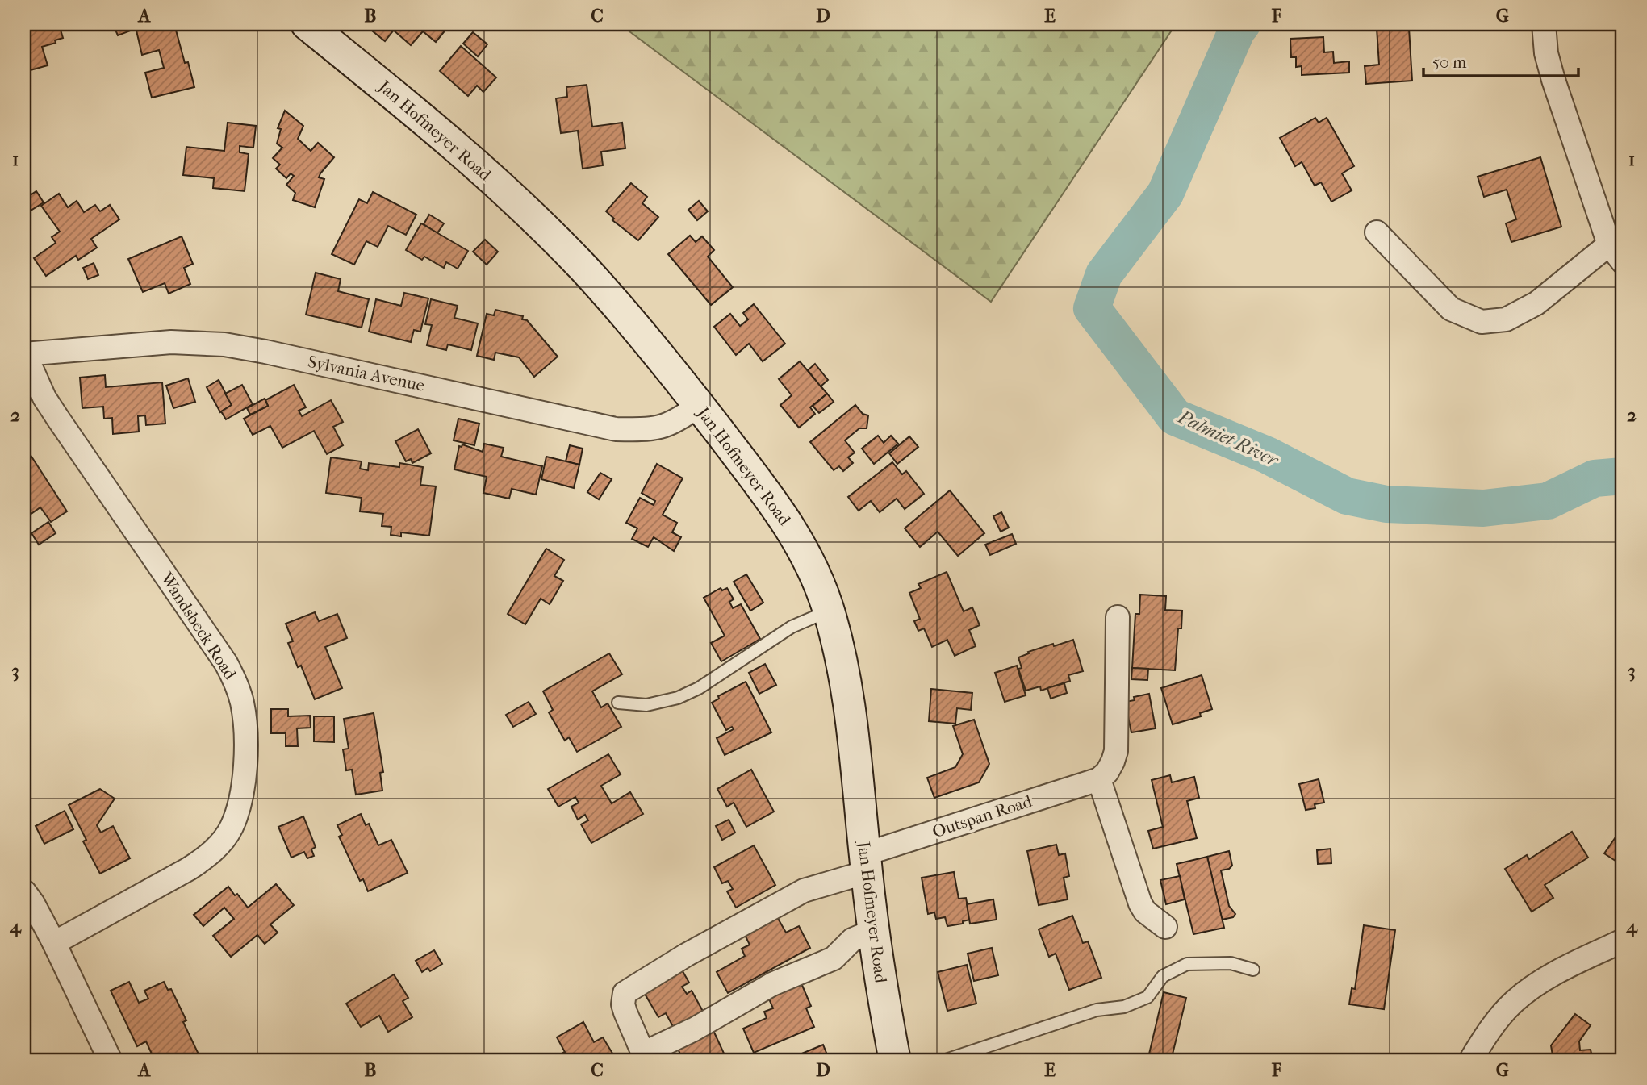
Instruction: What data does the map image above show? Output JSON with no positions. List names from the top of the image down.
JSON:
{
  "streets": {
    "street": [
      "Jan Hofmeyer Road",
      "Sylvania Avenue",
      "Wandsbeck Road",
      "Outspan Road"
    ]
  },
  "crossings": [
    ["Jan Hofmeyer Road", "Sylvania Avenue"],
    ["Jan Hofmeyer Road", "Outspan Road"],
    ["Sylvania Avenue", "Wandsbeck Road"]
  ],
  "water": ["Palmiet River"],
  "scale_bar": "50 m",
  "grid": {
    "columns": [
      "A",
      "B",
      "C",
      "D",
      "E",
      "F",
      "G"
    ],
    "rows": [
      "1",
      "2",
      "3",
      "4"
    ]
  }
}
